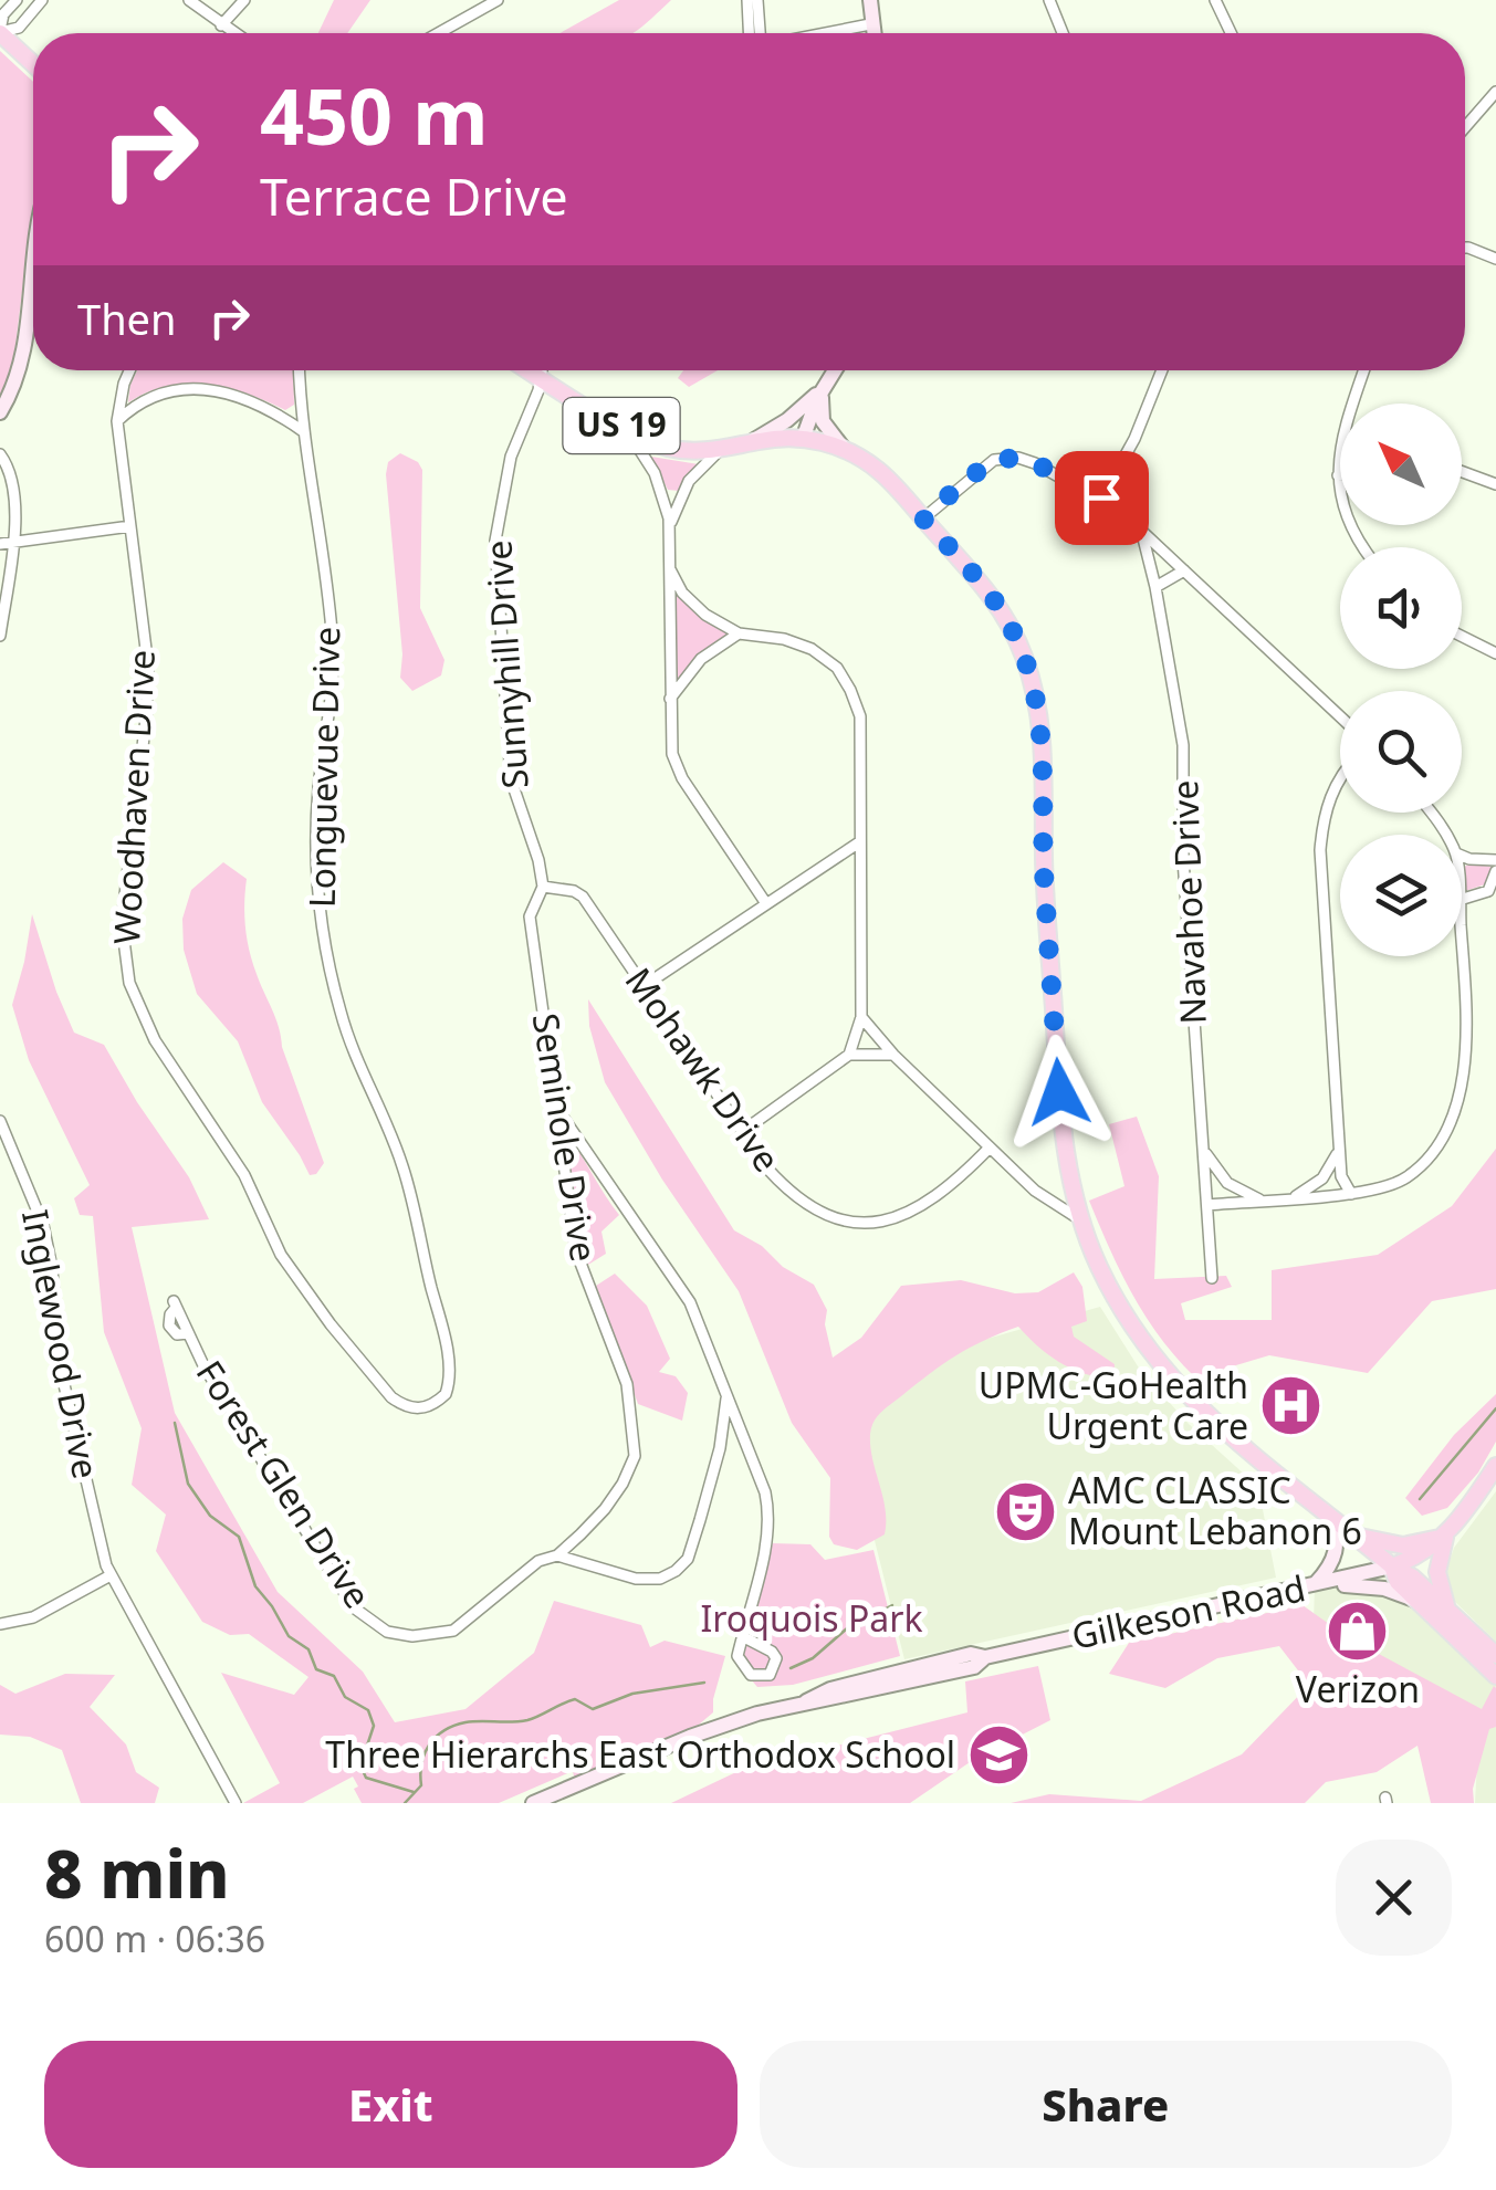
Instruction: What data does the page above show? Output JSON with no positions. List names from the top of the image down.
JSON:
{
  "streets": {
    "main road": ["US 19"],
    "street": [
      "Sunnyhill Drive",
      "Longuevue Drive",
      "Woodhaven Drive",
      "Navahoe Drive",
      "Mohawk Drive",
      "Seminole Drive",
      "Inglewood Drive",
      "Forest Glen Drive",
      "Gilkeson Road"
    ]
  },
  "crossings": [
    ["US 19", "Sunnyhill Drive"],
    ["US 19", "Gilkeson Road"],
    ["Sunnyhill Drive", "Mohawk Drive"],
    ["Sunnyhill Drive", "Seminole Drive"],
    ["Longuevue Drive", "Woodhaven Drive"],
    ["Mohawk Drive", "Seminole Drive"],
    ["Seminole Drive", "Forest Glen Drive"]
  ],
  "parks": ["Iroquois Park"],
  "places": {
    "hospital": ["UPMC-GoHealth Urgent Care"],
    "theatre": ["AMC CLASSIC Mount Lebanon 6"],
    "shop": ["Verizon"],
    "school or university": ["Three Hierarchs East Orthodox School"]
  },
  "north": "top left",
  "page": {
    "turn": ["450 m", "Terrace Drive"],
    "then": "Then",
    "heading": ["8 min", "600 m · 06:36"],
    "buttons": ["Exit", "Share"]
  }
}
